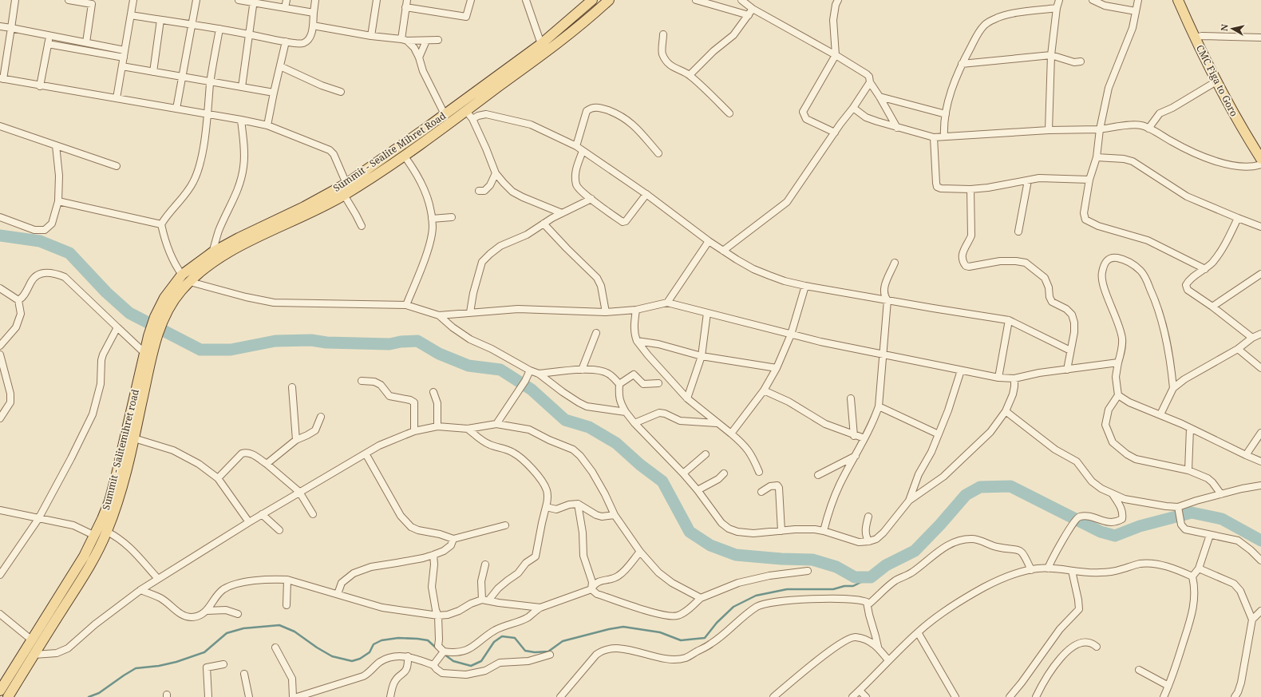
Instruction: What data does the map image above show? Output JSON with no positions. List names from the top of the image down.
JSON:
{
  "streets": {
    "main road": ["CMC Figa to Goro", "Summit - Sealite Mihret Road", "Summit - Salitemihret road"]
  },
  "crossings": [
    ["Summit - Sealite Mihret Road", "Summit - Salitemihret road"]
  ],
  "north": "left"
}
